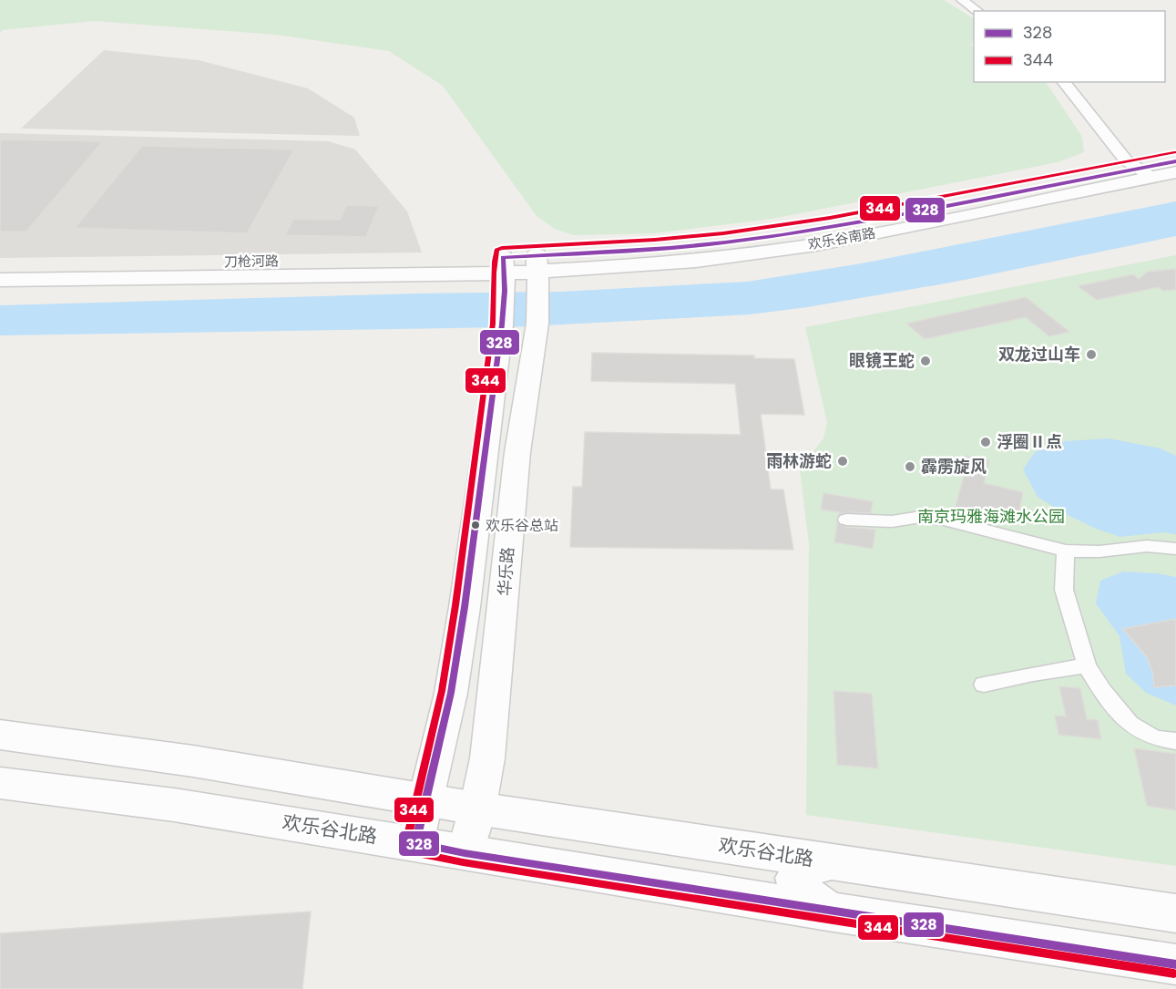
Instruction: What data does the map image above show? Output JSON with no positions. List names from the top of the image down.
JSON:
{
  "streets": {
    "main road": ["欢乐谷北路"],
    "street": ["欢乐谷南路", "刀枪河路", "华乐路"]
  },
  "crossings": [
    ["欢乐谷南路", "刀枪河路"],
    ["欢乐谷南路", "华乐路"],
    ["华乐路", "欢乐谷北路"]
  ],
  "parks": ["南京玛雅海滩水公园"],
  "places": [
    "双龙过山车",
    "眼镜王蛇",
    "浮圈Ⅱ点",
    "雨林游蛇",
    "霹雳旋风",
    "欢乐谷总站"
  ],
  "lines": ["transit line 344", "transit line 328"],
  "legend": ["328", "344"]
}
